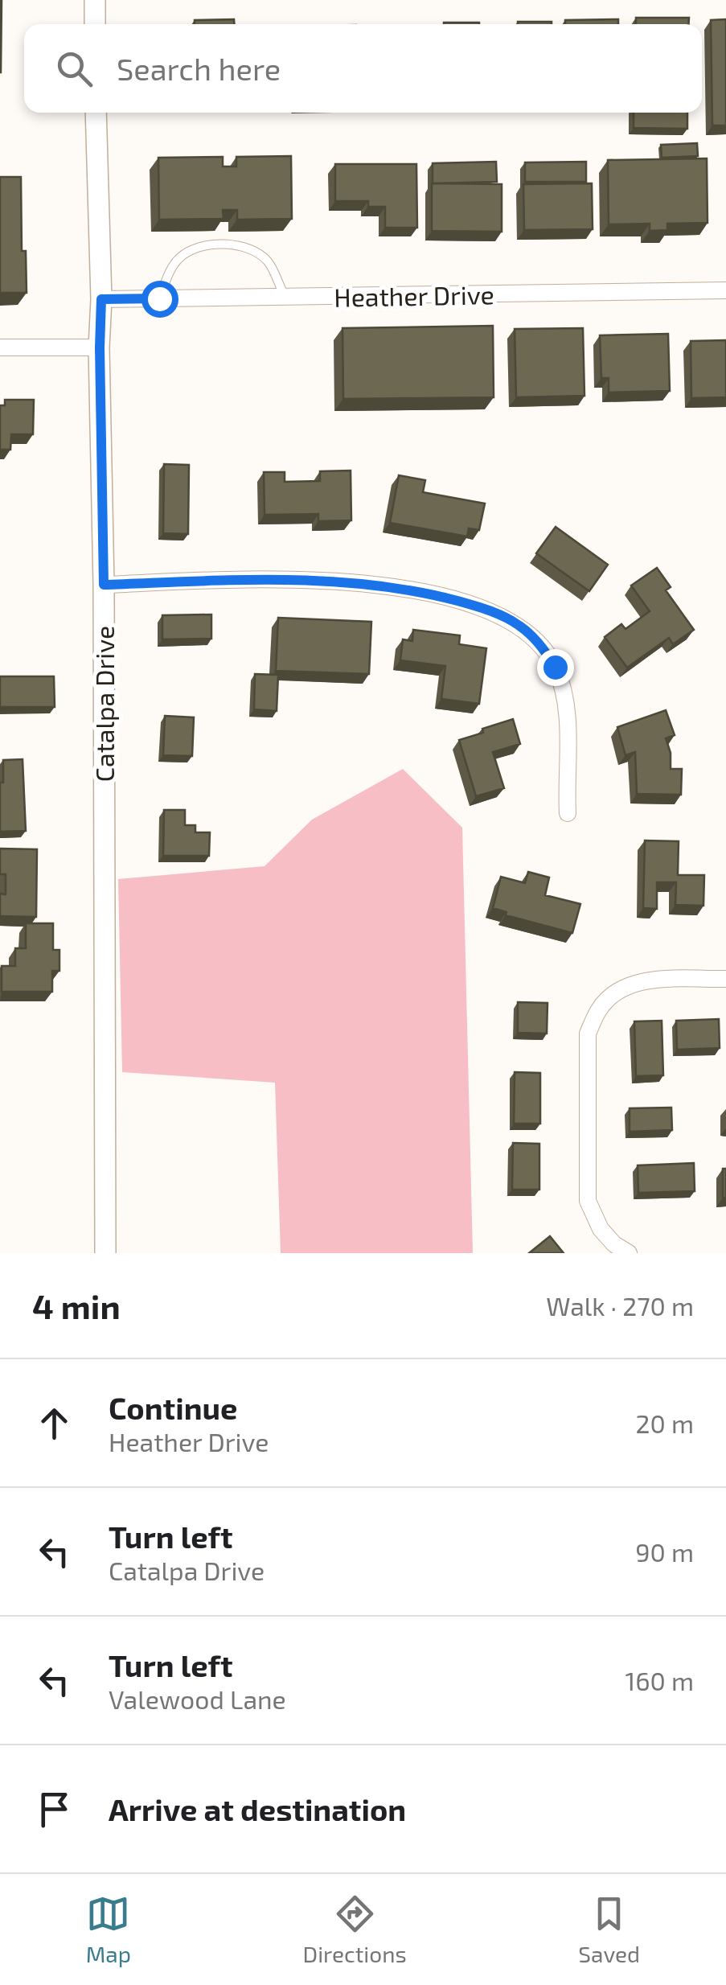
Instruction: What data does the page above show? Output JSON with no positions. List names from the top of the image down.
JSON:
{
  "streets": {
    "street": ["Heather Drive", "Catalpa Drive"]
  },
  "crossings": [
    ["Heather Drive", "Catalpa Drive"]
  ],
  "page": {
    "search": "Search here",
    "heading": ["4 min", "Walk · 270 m"],
    "list": [
      ["Continue", "Heather Drive", "20 m"],
      ["Turn left", "Catalpa Drive", "90 m"],
      ["Turn left", "Valewood Lane", "160 m"],
      "Arrive at destination"
    ],
    "nav": ["Map", "Directions", "Saved"]
  }
}
